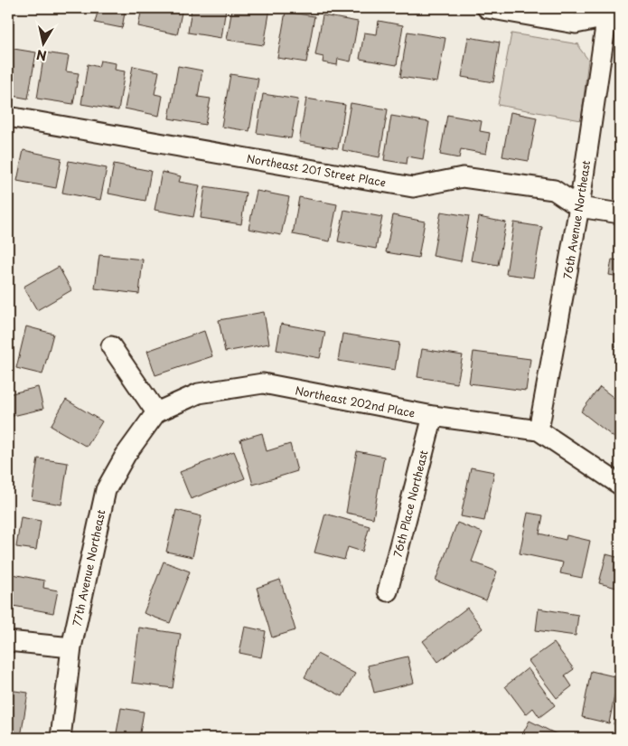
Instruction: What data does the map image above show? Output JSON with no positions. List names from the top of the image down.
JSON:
{
  "streets": {
    "street": [
      "Northeast 201 Street Place",
      "76th Avenue Northeast",
      "Northeast 202nd Place",
      "76th Place Northeast",
      "77th Avenue Northeast"
    ]
  },
  "crossings": [
    ["Northeast 201 Street Place", "76th Avenue Northeast"],
    ["76th Avenue Northeast", "Northeast 202nd Place"],
    ["Northeast 202nd Place", "76th Place Northeast"],
    ["Northeast 202nd Place", "77th Avenue Northeast"]
  ],
  "north": "bottom"
}
